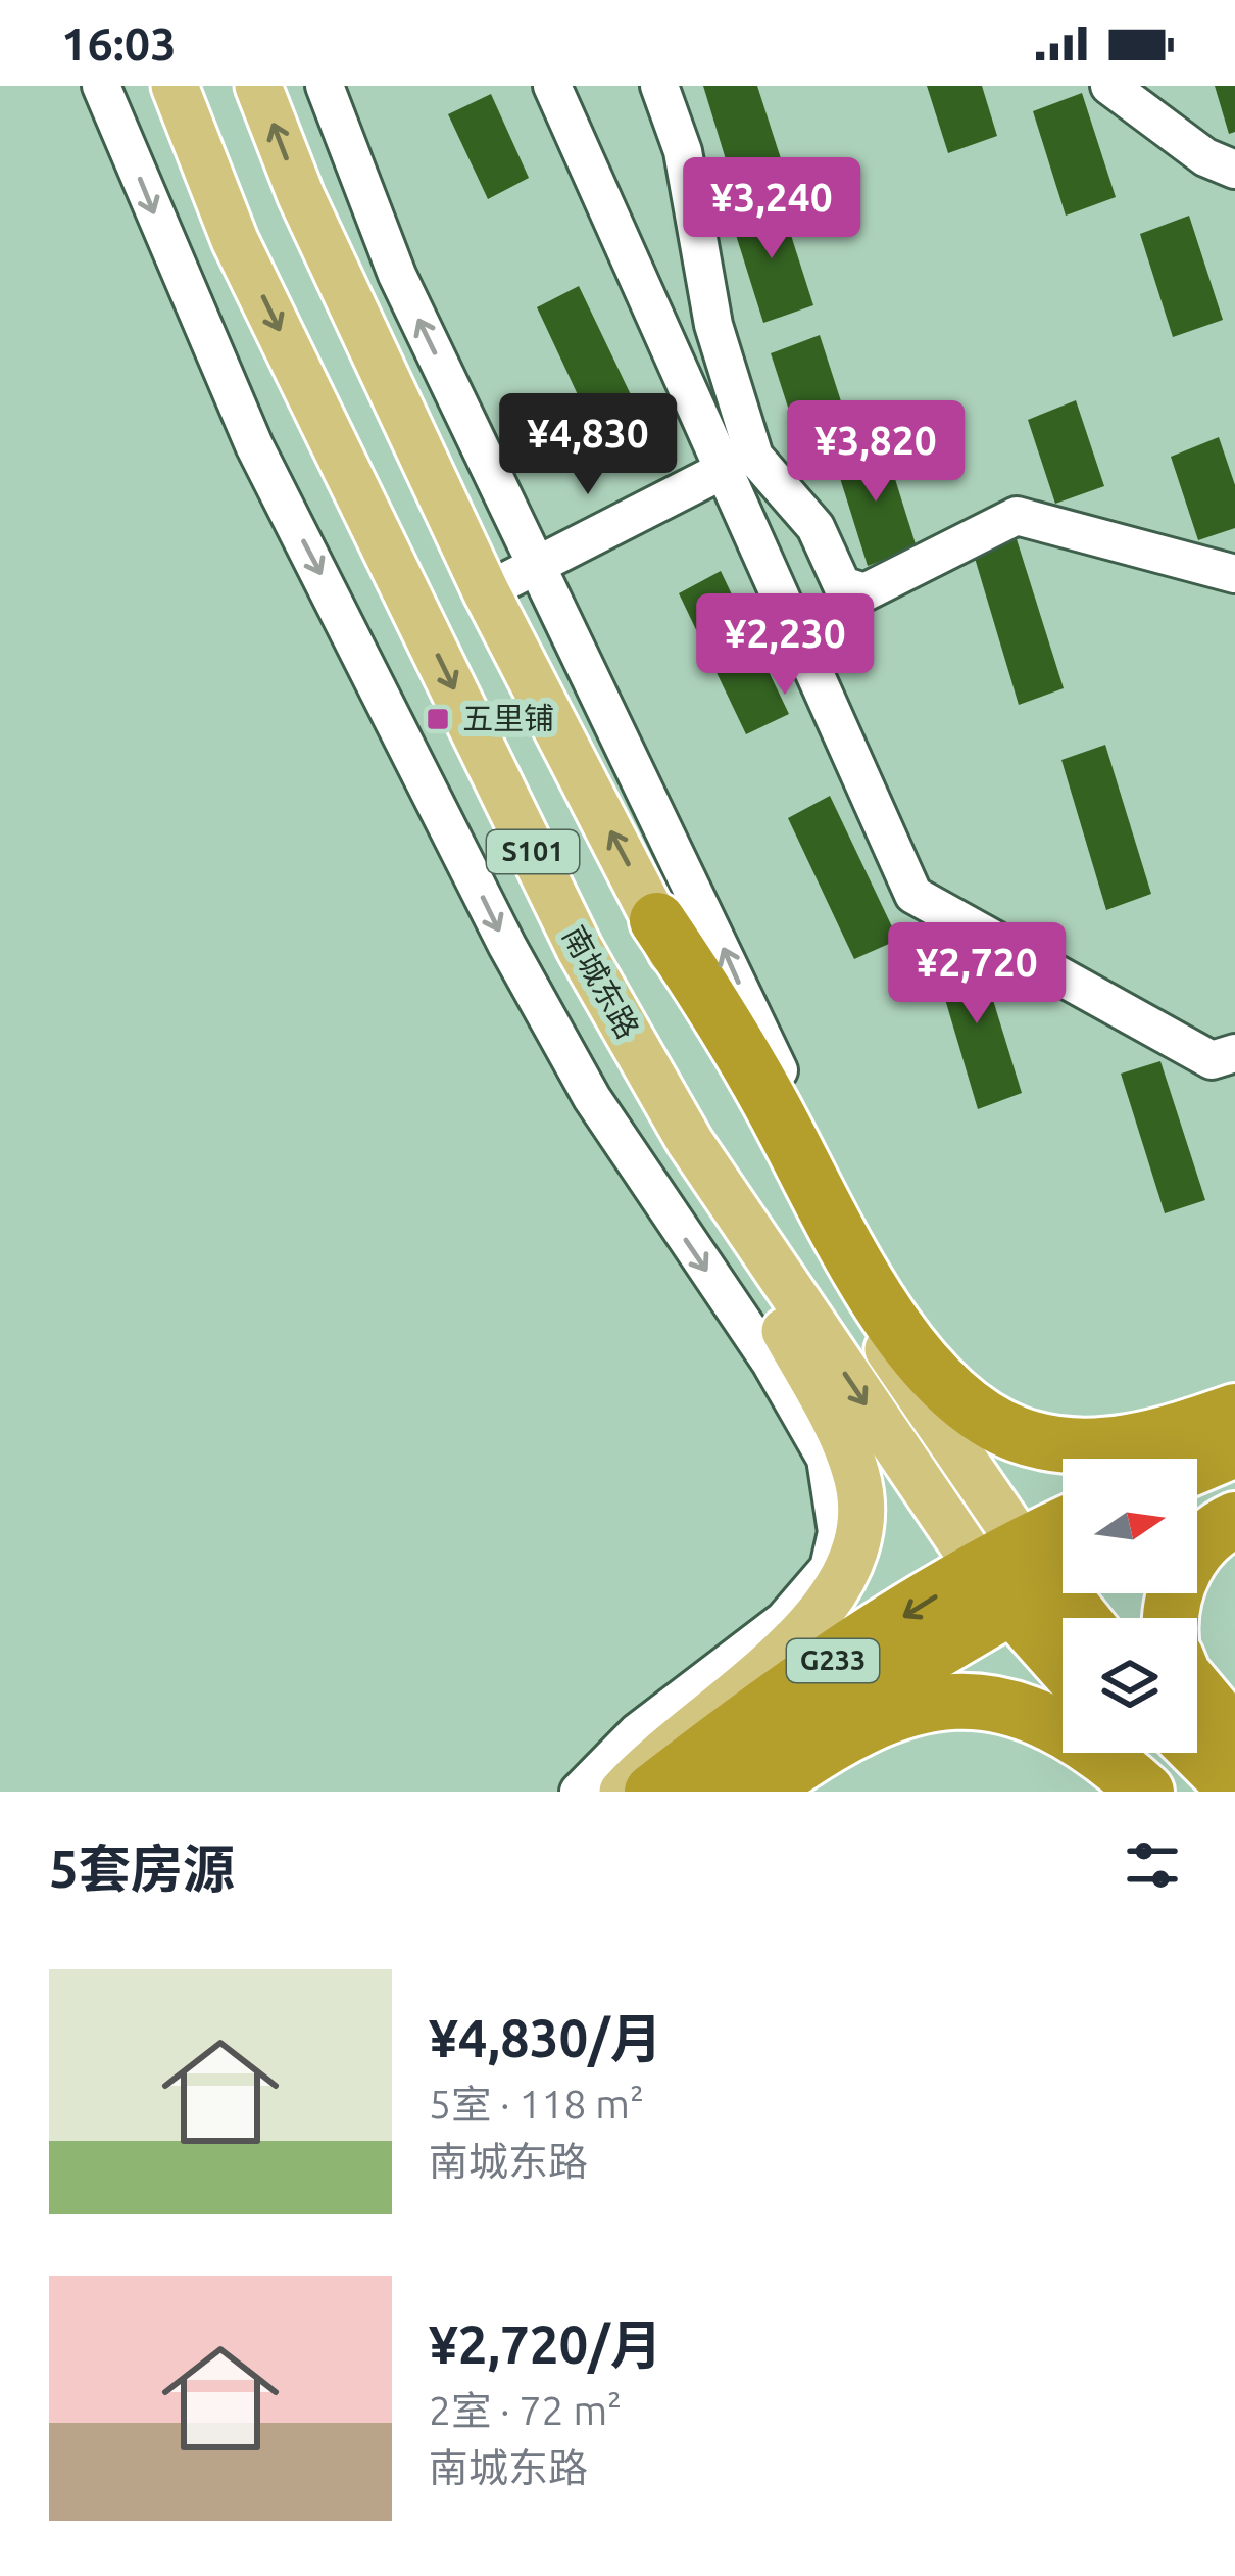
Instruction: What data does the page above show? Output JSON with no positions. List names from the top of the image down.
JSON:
{
  "streets": {
    "highway": ["G233"],
    "main road": ["S101", "南城东路"]
  },
  "crossings": [
    ["S101", "南城东路"],
    ["S101", "G233"],
    ["南城东路", "G233"]
  ],
  "places": {
    "transit": ["五里铺"]
  },
  "north": "right",
  "page": {
    "status": "16:03",
    "price": [
      "¥3,240",
      "¥4,830",
      "¥3,820",
      "¥2,230",
      "¥2,720"
    ],
    "heading": "5套房源",
    "list": [
      {
        "name": "¥4,830/月",
        "note": "5室 · 118 m² · 南城东路"
      },
      {
        "name": "¥2,720/月",
        "note": "2室 · 72 m² · 南城东路"
      }
    ]
  }
}
